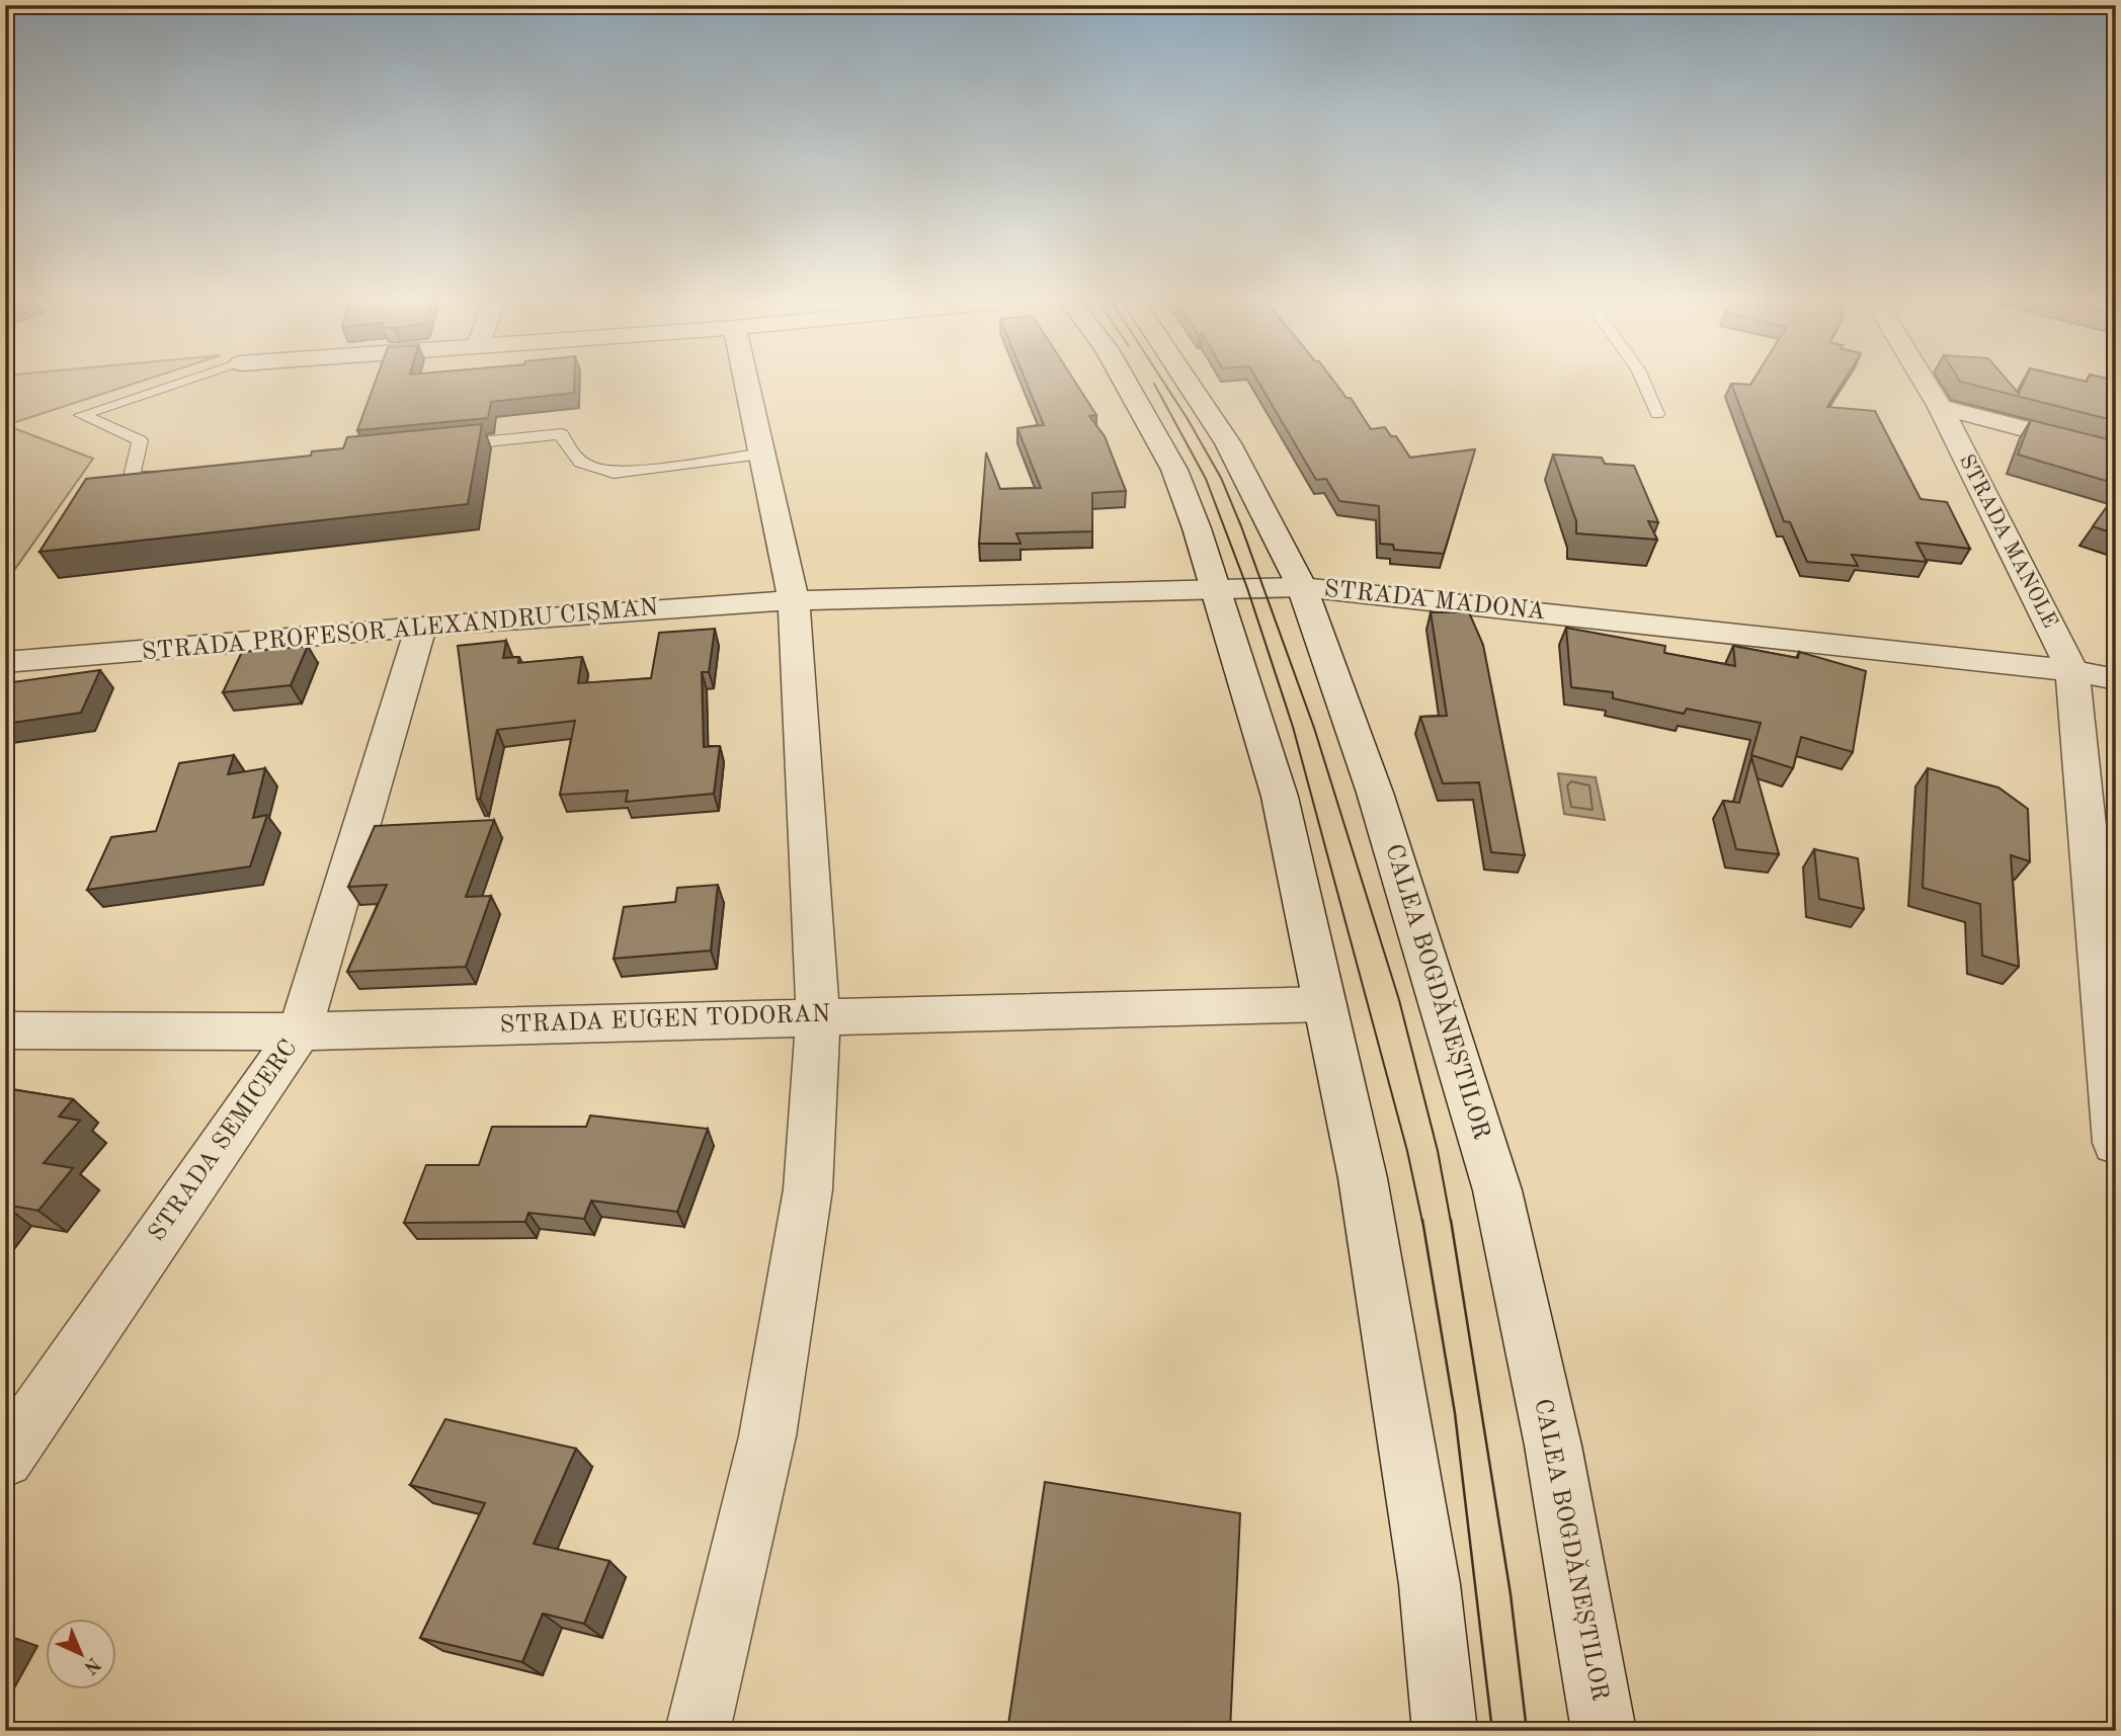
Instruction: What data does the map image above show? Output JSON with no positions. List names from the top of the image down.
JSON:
{
  "streets": {
    "street": [
      "STRADA MANOLE",
      "STRADA MADONA",
      "STRADA PROFESOR ALEXANDRU CIȘMAN",
      "CALEA BOGDĂNEȘTILOR",
      "STRADA EUGEN TODORAN",
      "STRADA SEMICERC"
    ]
  },
  "crossings": [
    ["STRADA MANOLE", "STRADA MADONA"],
    ["STRADA MADONA", "STRADA PROFESOR ALEXANDRU CIȘMAN"],
    ["STRADA MADONA", "CALEA BOGDĂNEȘTILOR"],
    ["STRADA PROFESOR ALEXANDRU CIȘMAN", "STRADA SEMICERC"],
    ["STRADA EUGEN TODORAN", "STRADA SEMICERC"]
  ],
  "north": "bottom right"
}
